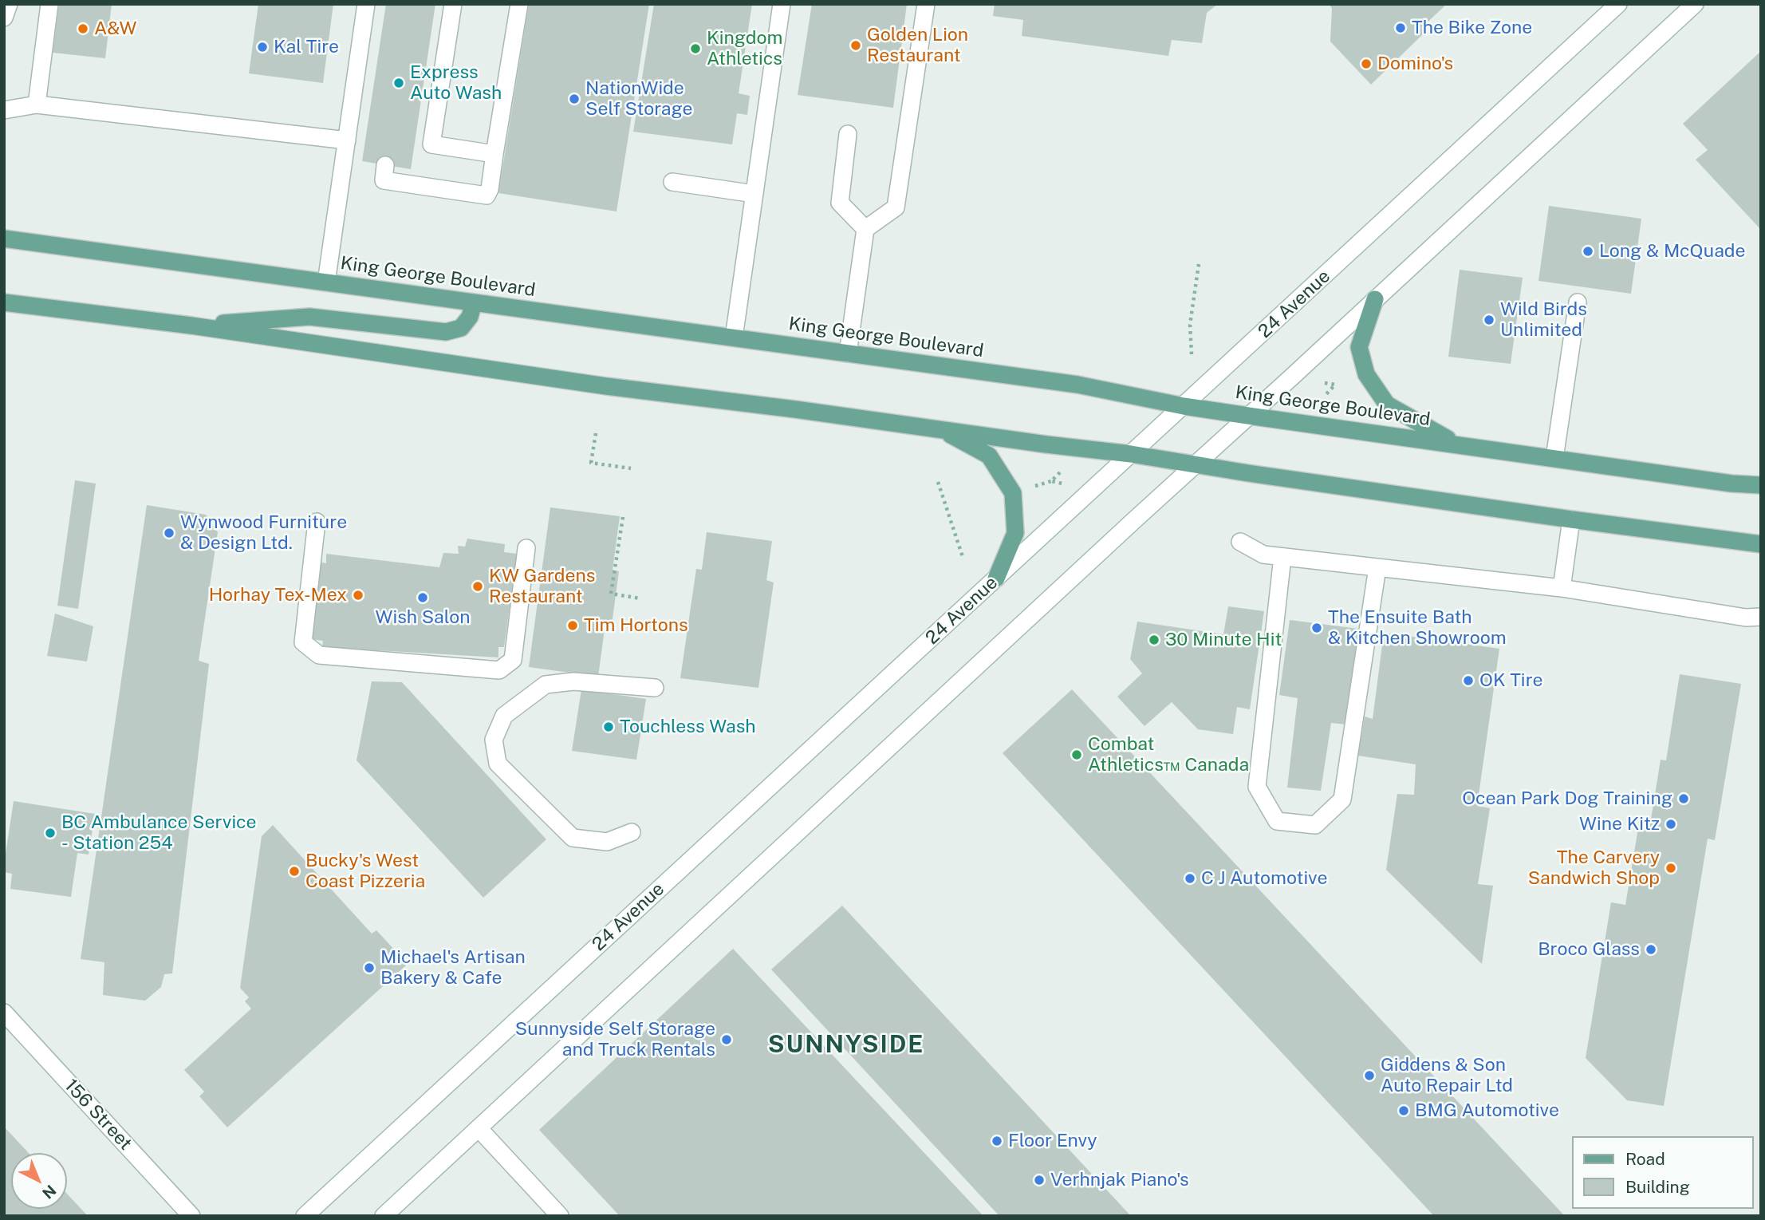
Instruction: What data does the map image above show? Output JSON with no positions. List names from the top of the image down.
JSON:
{
  "streets": {
    "main road": ["King George Boulevard", "24 Avenue", "156 Street"]
  },
  "crossings": [
    ["King George Boulevard", "24 Avenue"]
  ],
  "districts": ["SUNNYSIDE"],
  "places": [
    "The Bike Zone",
    "A&W",
    "Golden Lion Restaurant",
    "Kal Tire",
    "Kingdom Athletics",
    "Domino's",
    "Express Auto Wash",
    "NationWide Self Storage",
    "Long & McQuade",
    "Wild Birds Unlimited",
    "Wynwood Furniture & Design Ltd.",
    "KW Gardens Restaurant",
    "Horhay Tex-Mex",
    "Wish Salon",
    "Tim Hortons",
    "The Ensuite Bath & Kitchen Showroom",
    "30 Minute Hit",
    "OK Tire",
    "Touchless Wash",
    "Combat Athletics™ Canada",
    "Ocean Park Dog Training",
    "Wine Kitz",
    "BC Ambulance Service - Station 254",
    "The Carvery Sandwich Shop",
    "Bucky's West Coast Pizzeria",
    "C J Automotive",
    "Broco Glass",
    "Michael's Artisan Bakery & Cafe",
    "Sunnyside Self Storage and Truck Rentals",
    "Giddens & Son Auto Repair Ltd",
    "BMG Automotive",
    "Floor Envy",
    "Verhnjak Piano's"
  ],
  "legend": ["Road", "Building"],
  "north": "bottom right"
}
